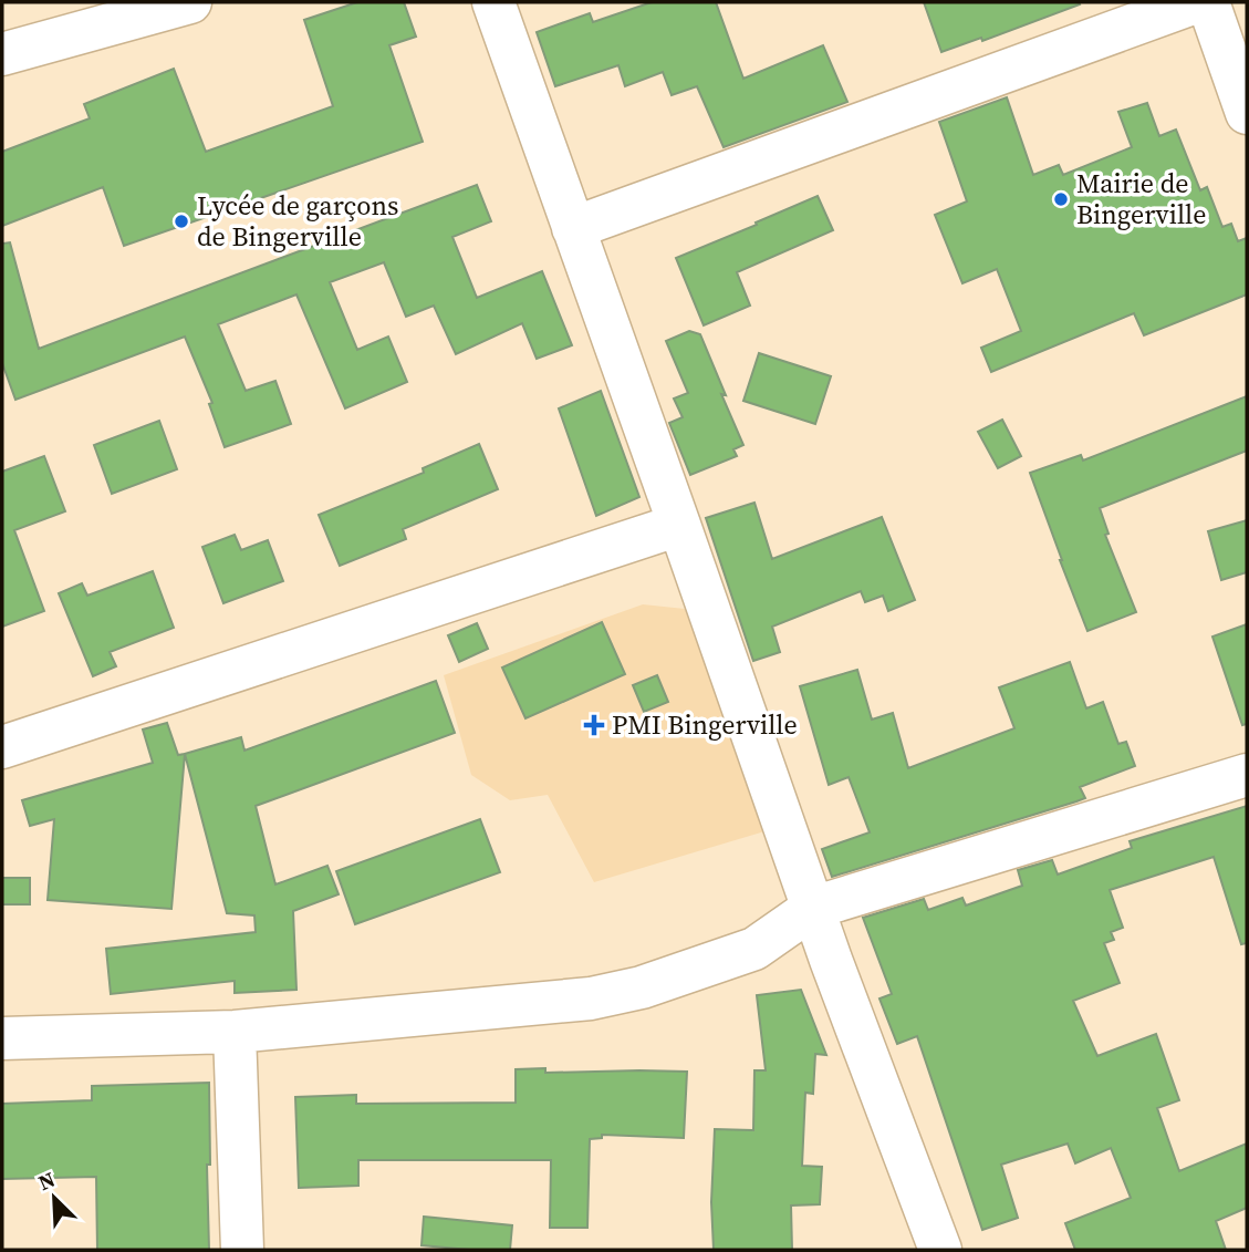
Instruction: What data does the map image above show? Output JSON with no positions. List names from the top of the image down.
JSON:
{
  "places": {
    "other": ["Mairie de Bingerville", "Lycée de garçons de Bingerville"],
    "health": ["PMI Bingerville"]
  },
  "north": "top left"
}
